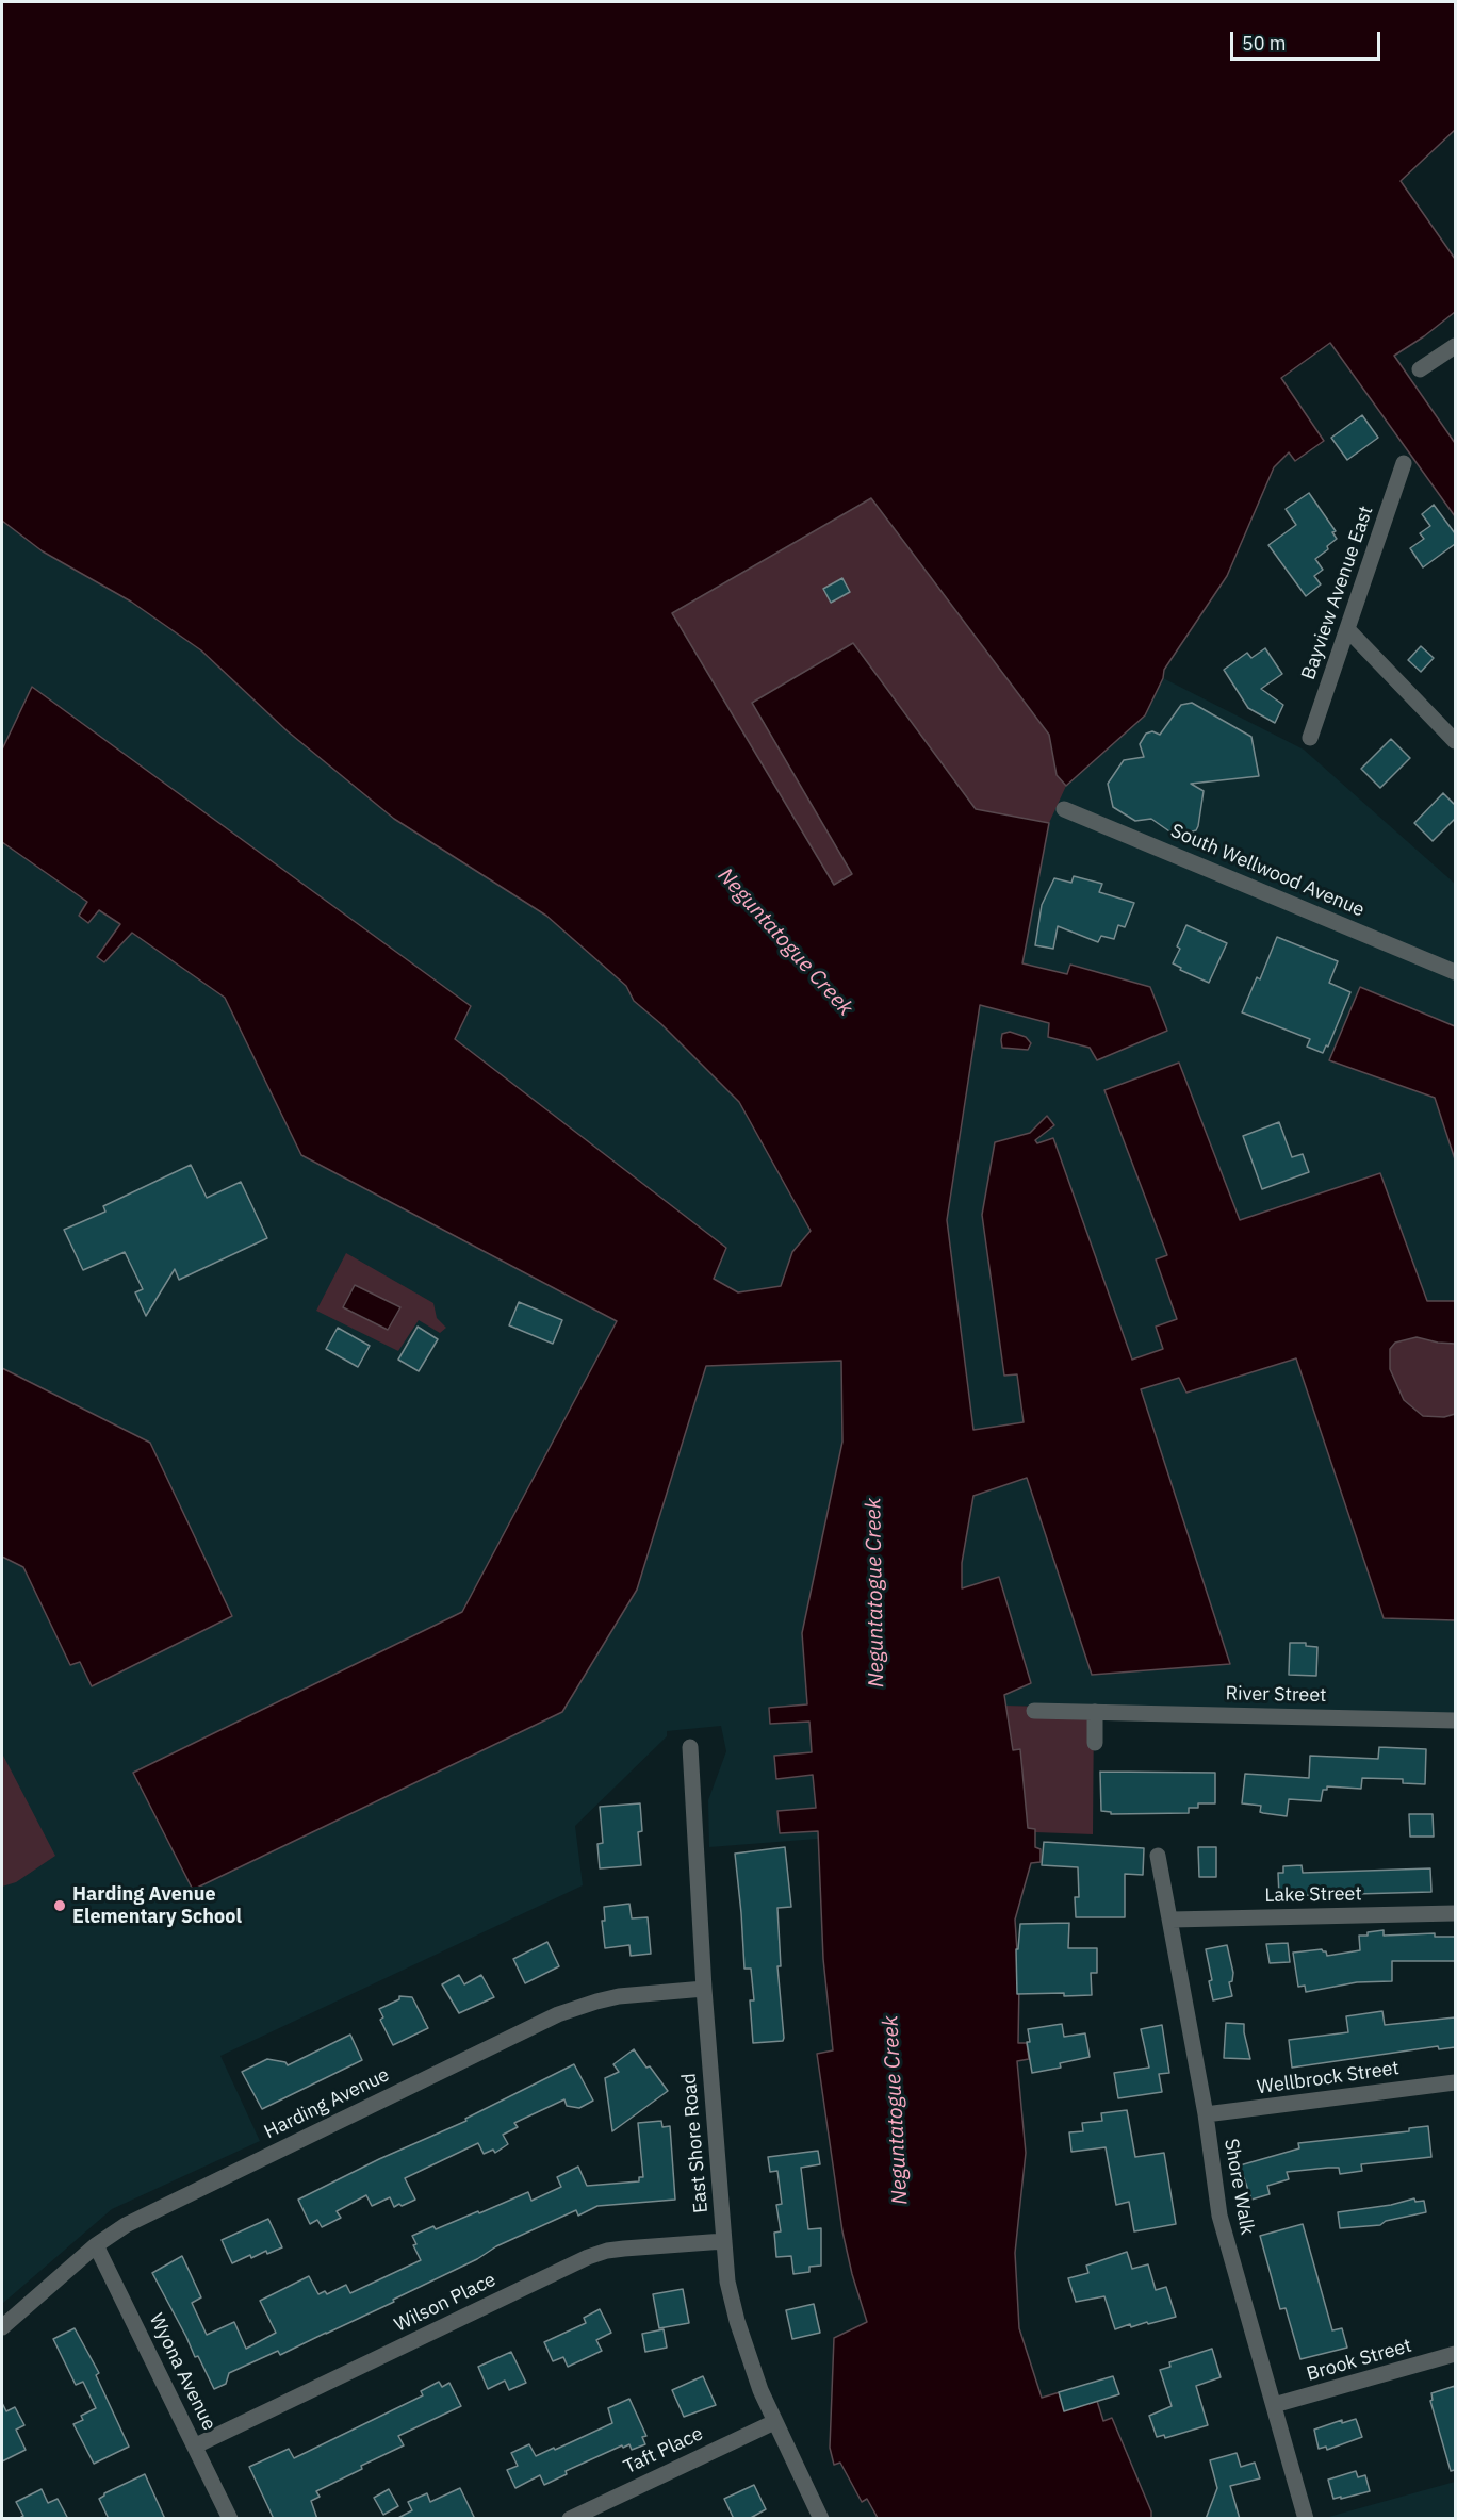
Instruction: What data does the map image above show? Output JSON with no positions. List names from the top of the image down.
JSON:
{
  "streets": {
    "street": [
      "Bayview Avenue East",
      "South Wellwood Avenue",
      "River Street",
      "Lake Street",
      "Wellbrock Street",
      "Harding Avenue",
      "East Shore Road",
      "Shore Walk",
      "Wilson Place",
      "Brook Street",
      "Wyona Avenue",
      "Taft Place"
    ]
  },
  "crossings": [
    ["Lake Street", "Shore Walk"],
    ["Wellbrock Street", "Shore Walk"],
    ["Harding Avenue", "East Shore Road"],
    ["Harding Avenue", "Wyona Avenue"],
    ["East Shore Road", "Wilson Place"],
    ["East Shore Road", "Taft Place"],
    ["Shore Walk", "Brook Street"],
    ["Wilson Place", "Wyona Avenue"]
  ],
  "water": ["Neguntatogue Creek"],
  "places": ["Harding Avenue Elementary School"],
  "scale_bar": "50 m"
}
